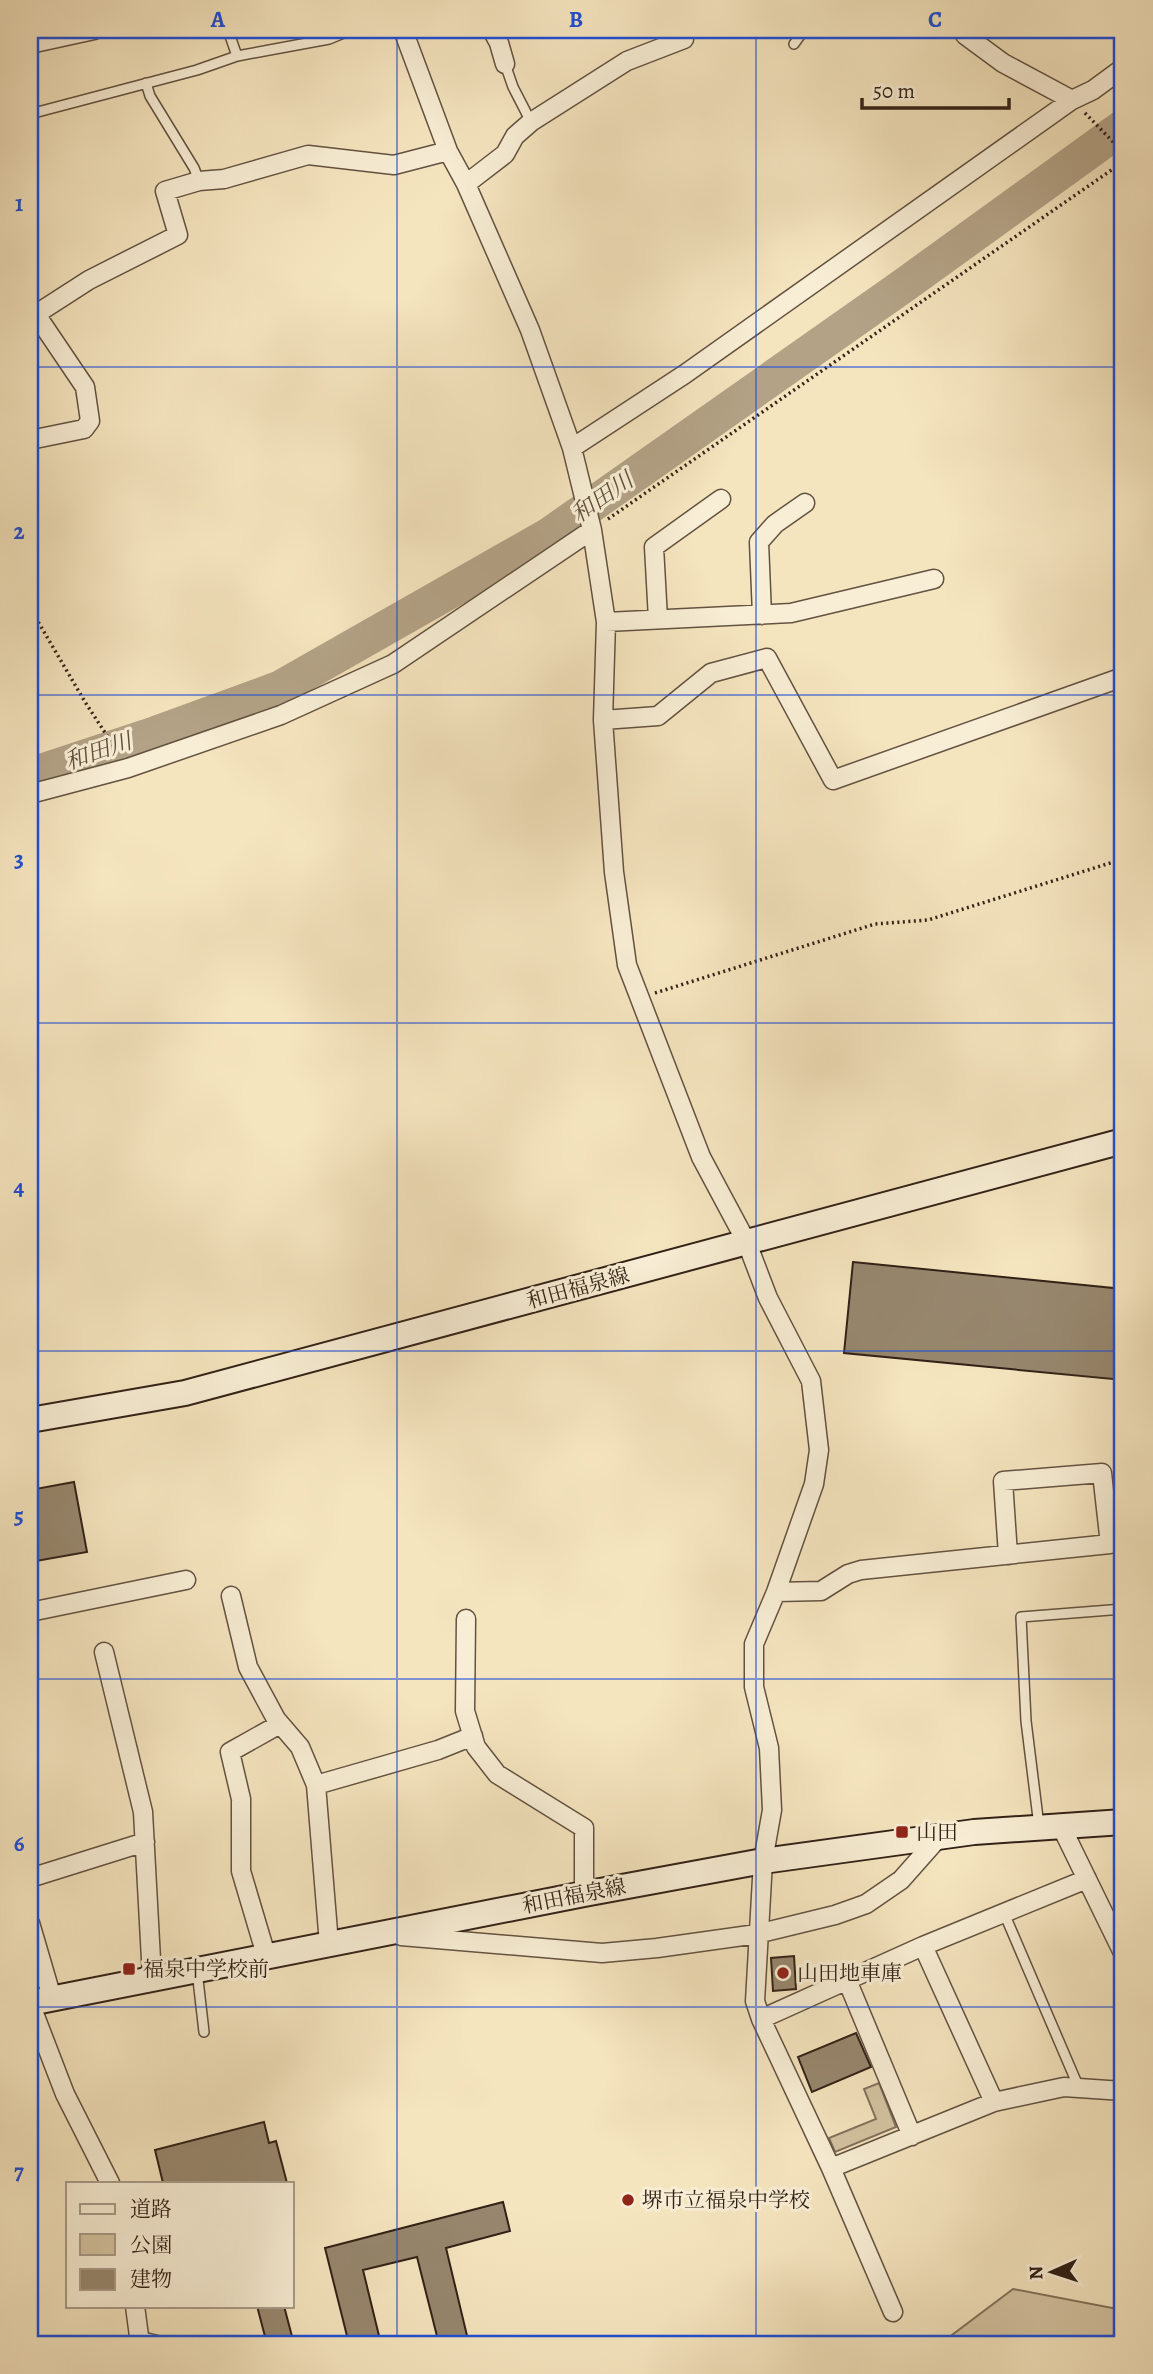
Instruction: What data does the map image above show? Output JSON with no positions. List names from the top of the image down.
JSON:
{
  "streets": {
    "main road": ["和田福泉線"]
  },
  "water": ["和田川"],
  "places": {
    "transit": ["山田", "福泉中学校前"],
    "other": ["山田地車庫", "堺市立福泉中学校"]
  },
  "legend": ["道路", "公園", "建物"],
  "scale_bar": "50 m",
  "north": "left",
  "grid": {
    "columns": ["A", "B", "C"],
    "rows": [
      "1",
      "2",
      "3",
      "4",
      "5",
      "6",
      "7"
    ]
  }
}
